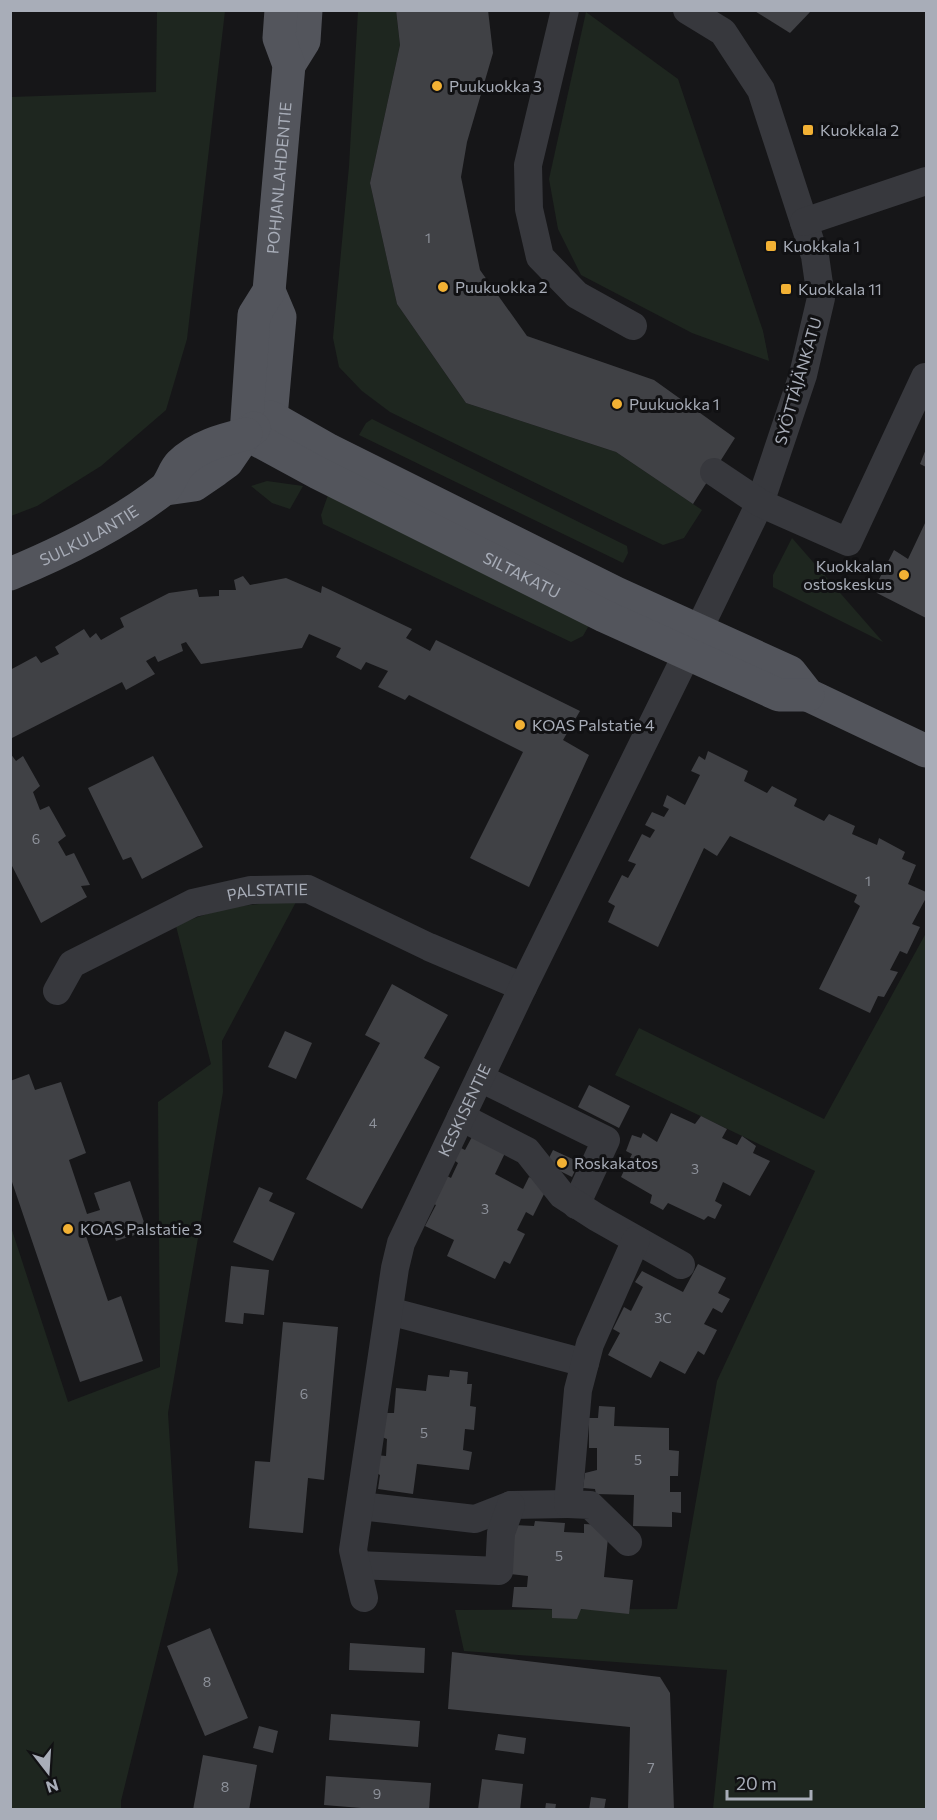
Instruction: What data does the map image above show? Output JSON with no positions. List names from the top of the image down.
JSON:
{
  "streets": {
    "main road": ["POHJANLAHDENTIE", "SULKULANTIE", "SILTAKATU"],
    "street": ["SYÖTTÄJÄNKATU", "PALSTATIE", "KESKISENTIE"]
  },
  "crossings": [
    ["POHJANLAHDENTIE", "SULKULANTIE"],
    ["POHJANLAHDENTIE", "SILTAKATU"],
    ["SYÖTTÄJÄNKATU", "SILTAKATU"],
    ["SYÖTTÄJÄNKATU", "KESKISENTIE"],
    ["SULKULANTIE", "SILTAKATU"],
    ["SILTAKATU", "KESKISENTIE"],
    ["PALSTATIE", "KESKISENTIE"]
  ],
  "places": {
    "other": [
      "Puukuokka 3",
      "Puukuokka 2",
      "Puukuokka 1",
      "Kuokkalan ostoskeskus",
      "KOAS Palstatie 4",
      "Roskakatos",
      "KOAS Palstatie 3"
    ],
    "transit": ["Kuokkala 2", "Kuokkala 1", "Kuokkala 11"]
  },
  "house_numbers": [
    "1",
    "6",
    "1",
    "4",
    "3",
    "3",
    "3C",
    "6",
    "5",
    "5",
    "5",
    "8",
    "7",
    "8",
    "9"
  ],
  "scale_bar": "20 m",
  "north": "bottom"
}
